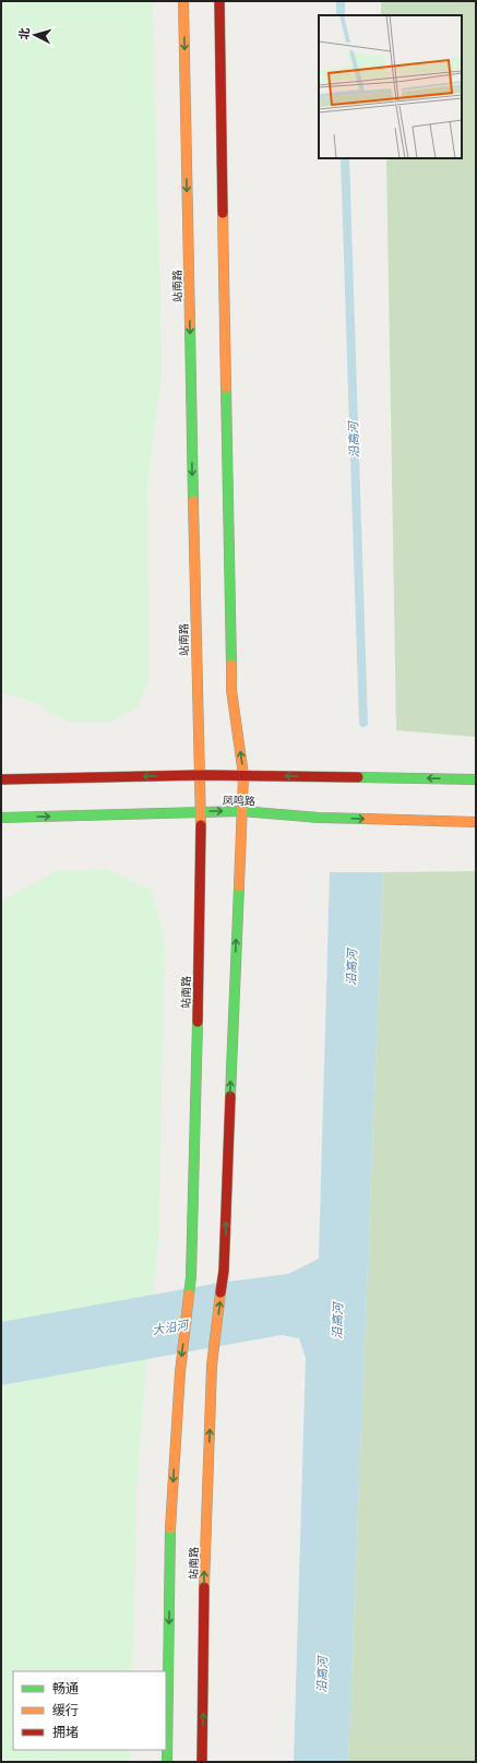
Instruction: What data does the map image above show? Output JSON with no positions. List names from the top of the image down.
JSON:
{
  "streets": {
    "street": ["站南路", "凤鸣路"]
  },
  "crossings": [
    ["站南路", "凤鸣路"]
  ],
  "water": ["沿高河", "大沿河"],
  "legend": ["畅通", "缓行", "拥堵"],
  "north": "left"
}
